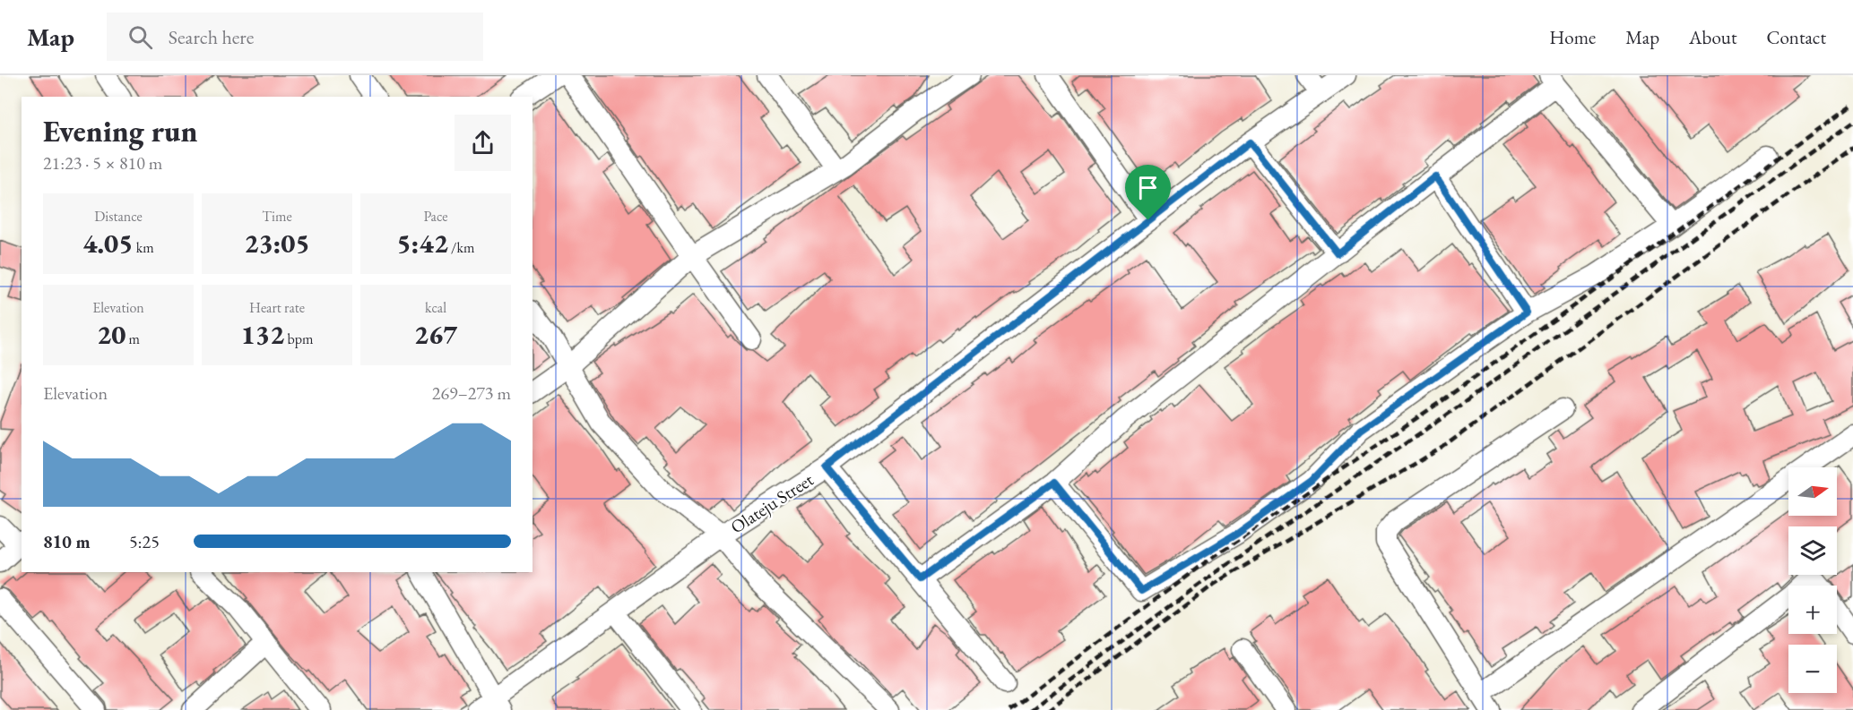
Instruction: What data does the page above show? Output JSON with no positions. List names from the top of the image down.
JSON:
{
  "streets": {
    "street": ["Olateju Street"]
  },
  "north": "right",
  "page": {
    "header": "Map",
    "search": "Search here",
    "nav": [
      "Home",
      "Map",
      "About",
      "Contact"
    ],
    "heading": ["Evening run", "21:23 · 5 × 810 m"],
    "stats": [
      ["Distance", "4.05 km"],
      ["Time", "23:05"],
      ["Pace", "5:42 /km"],
      ["Elevation", "20 m"],
      ["Heart rate", "132 bpm"],
      ["kcal", "267"]
    ],
    "chart": ["Elevation", "269–273 m"],
    "map_buttons": ["+", "−"],
    "list": [
      {
        "name": "810 m",
        "note": "5:25"
      }
    ]
  }
}
